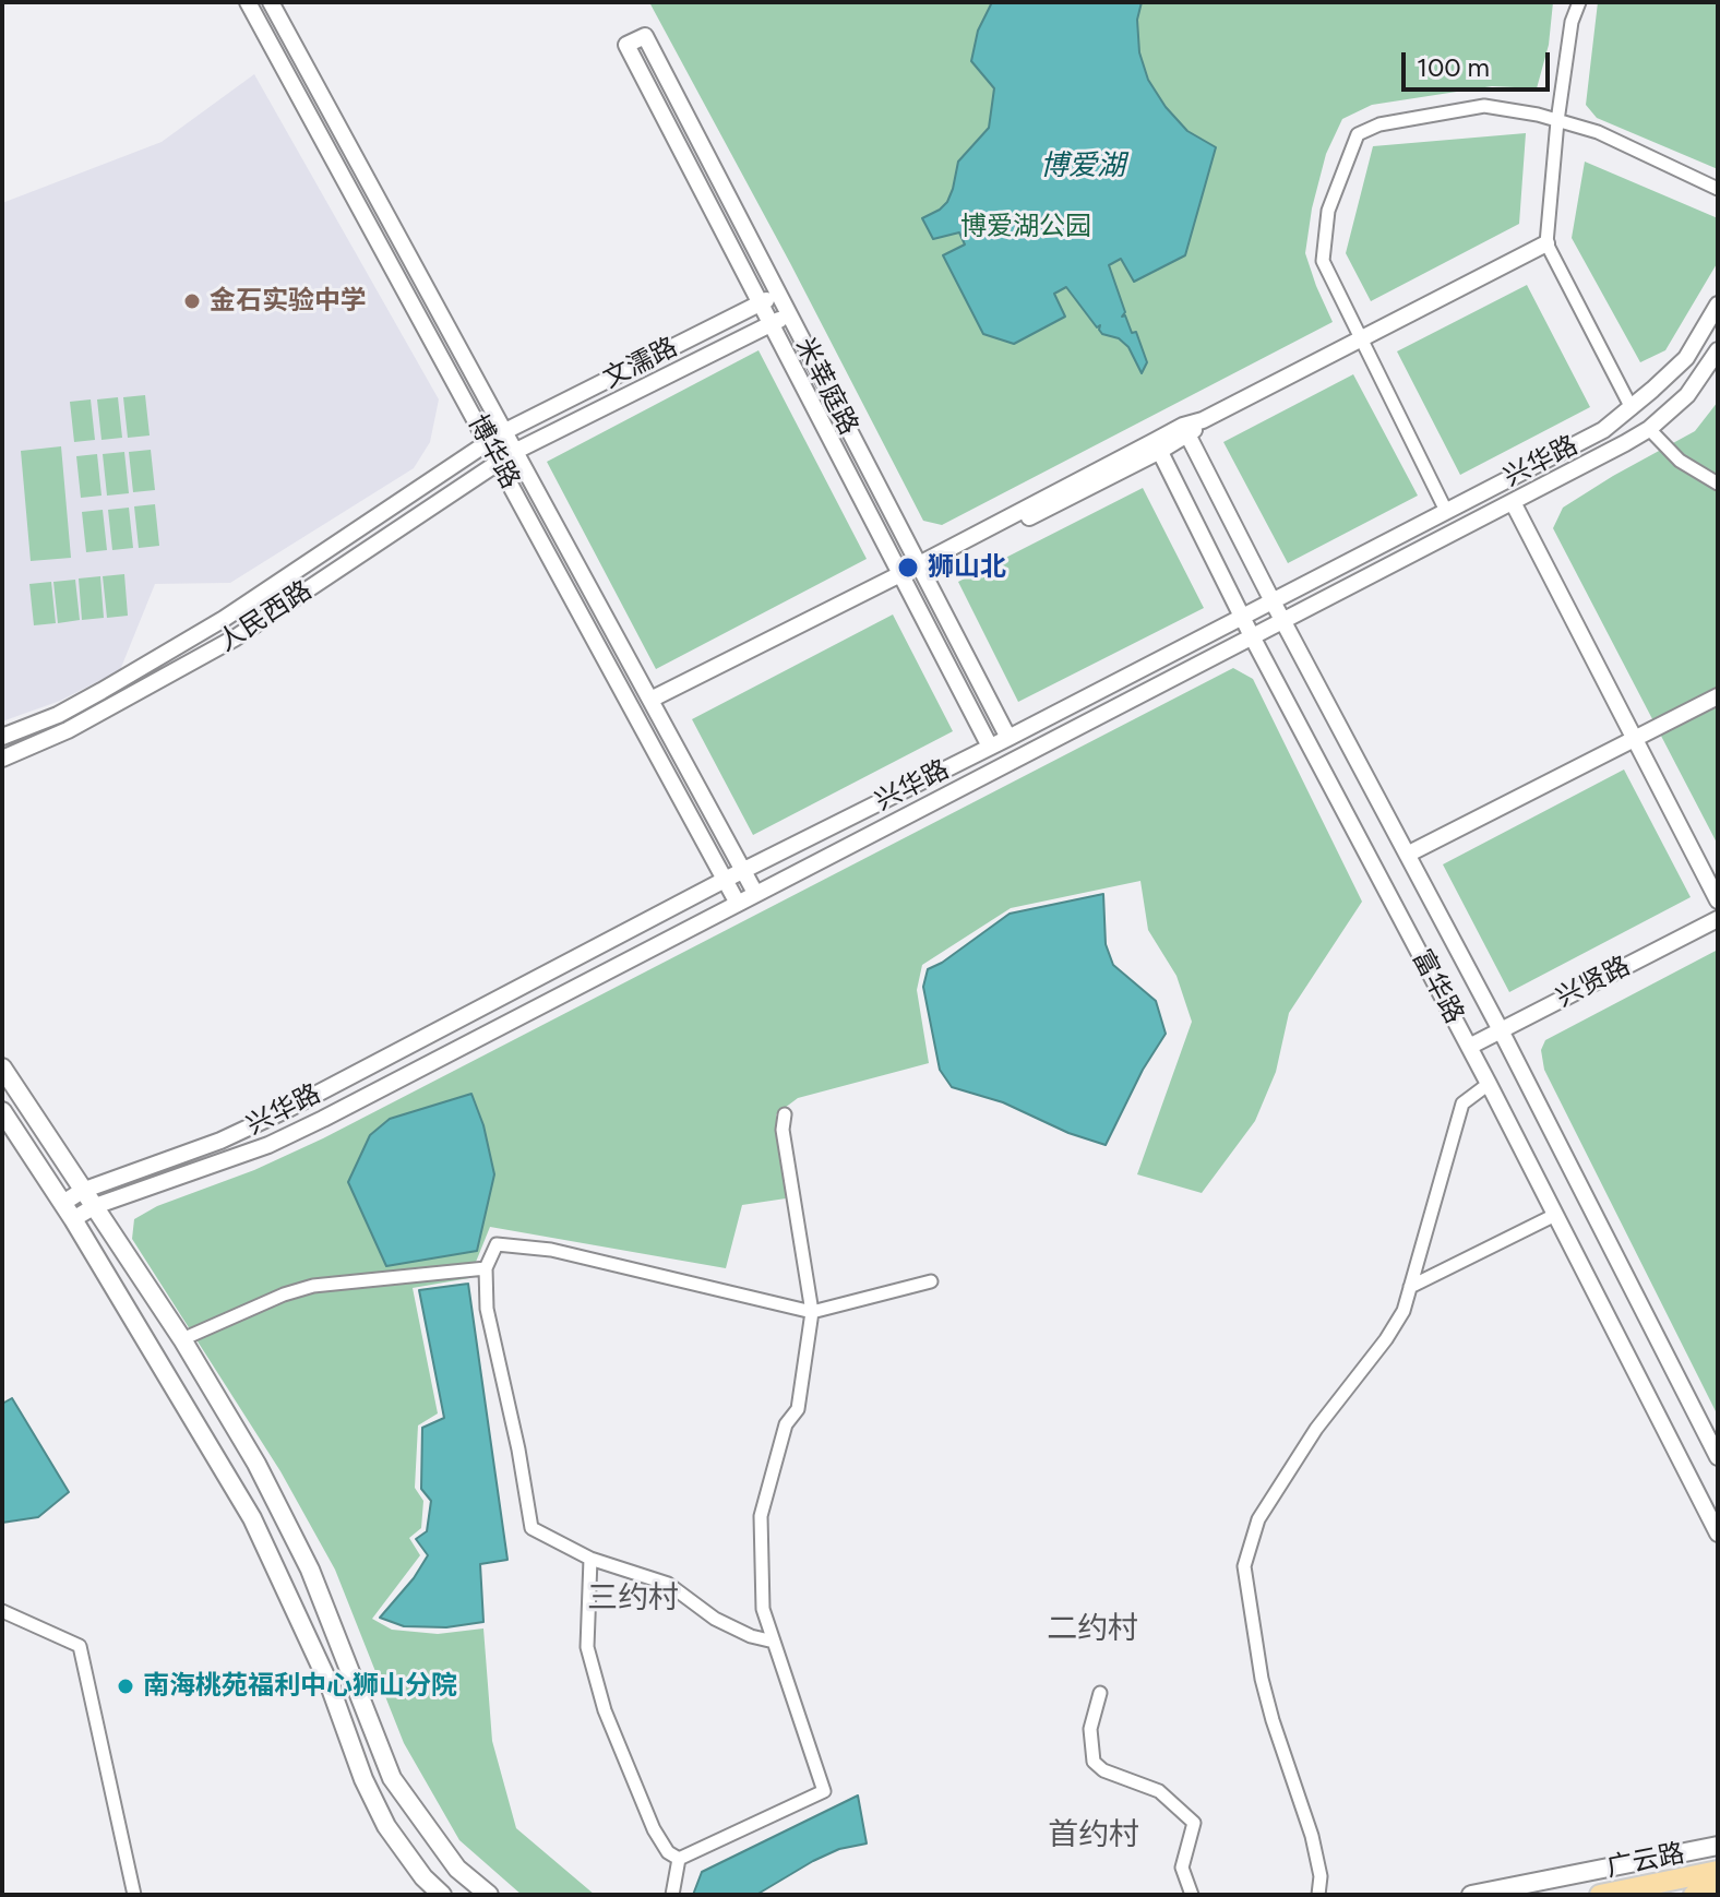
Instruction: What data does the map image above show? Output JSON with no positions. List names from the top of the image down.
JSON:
{
  "streets": {
    "main road": ["广云路"],
    "street": [
      "文濡路",
      "米莘庭路",
      "博华路",
      "兴华路",
      "人民西路",
      "兴贤路",
      "富华路"
    ]
  },
  "crossings": [
    ["文濡路", "米莘庭路"],
    ["文濡路", "博华路"],
    ["文濡路", "人民西路"],
    ["米莘庭路", "兴华路"],
    ["博华路", "兴华路"],
    ["博华路", "人民西路"],
    ["兴华路", "富华路"],
    ["兴贤路", "富华路"]
  ],
  "districts": ["三约村", "二约村", "首约村"],
  "water": ["博爱湖"],
  "parks": ["博爱湖公园"],
  "places": ["金石实验中学", "狮山北", "南海桃苑福利中心狮山分院"],
  "scale_bar": "100 m"
}
